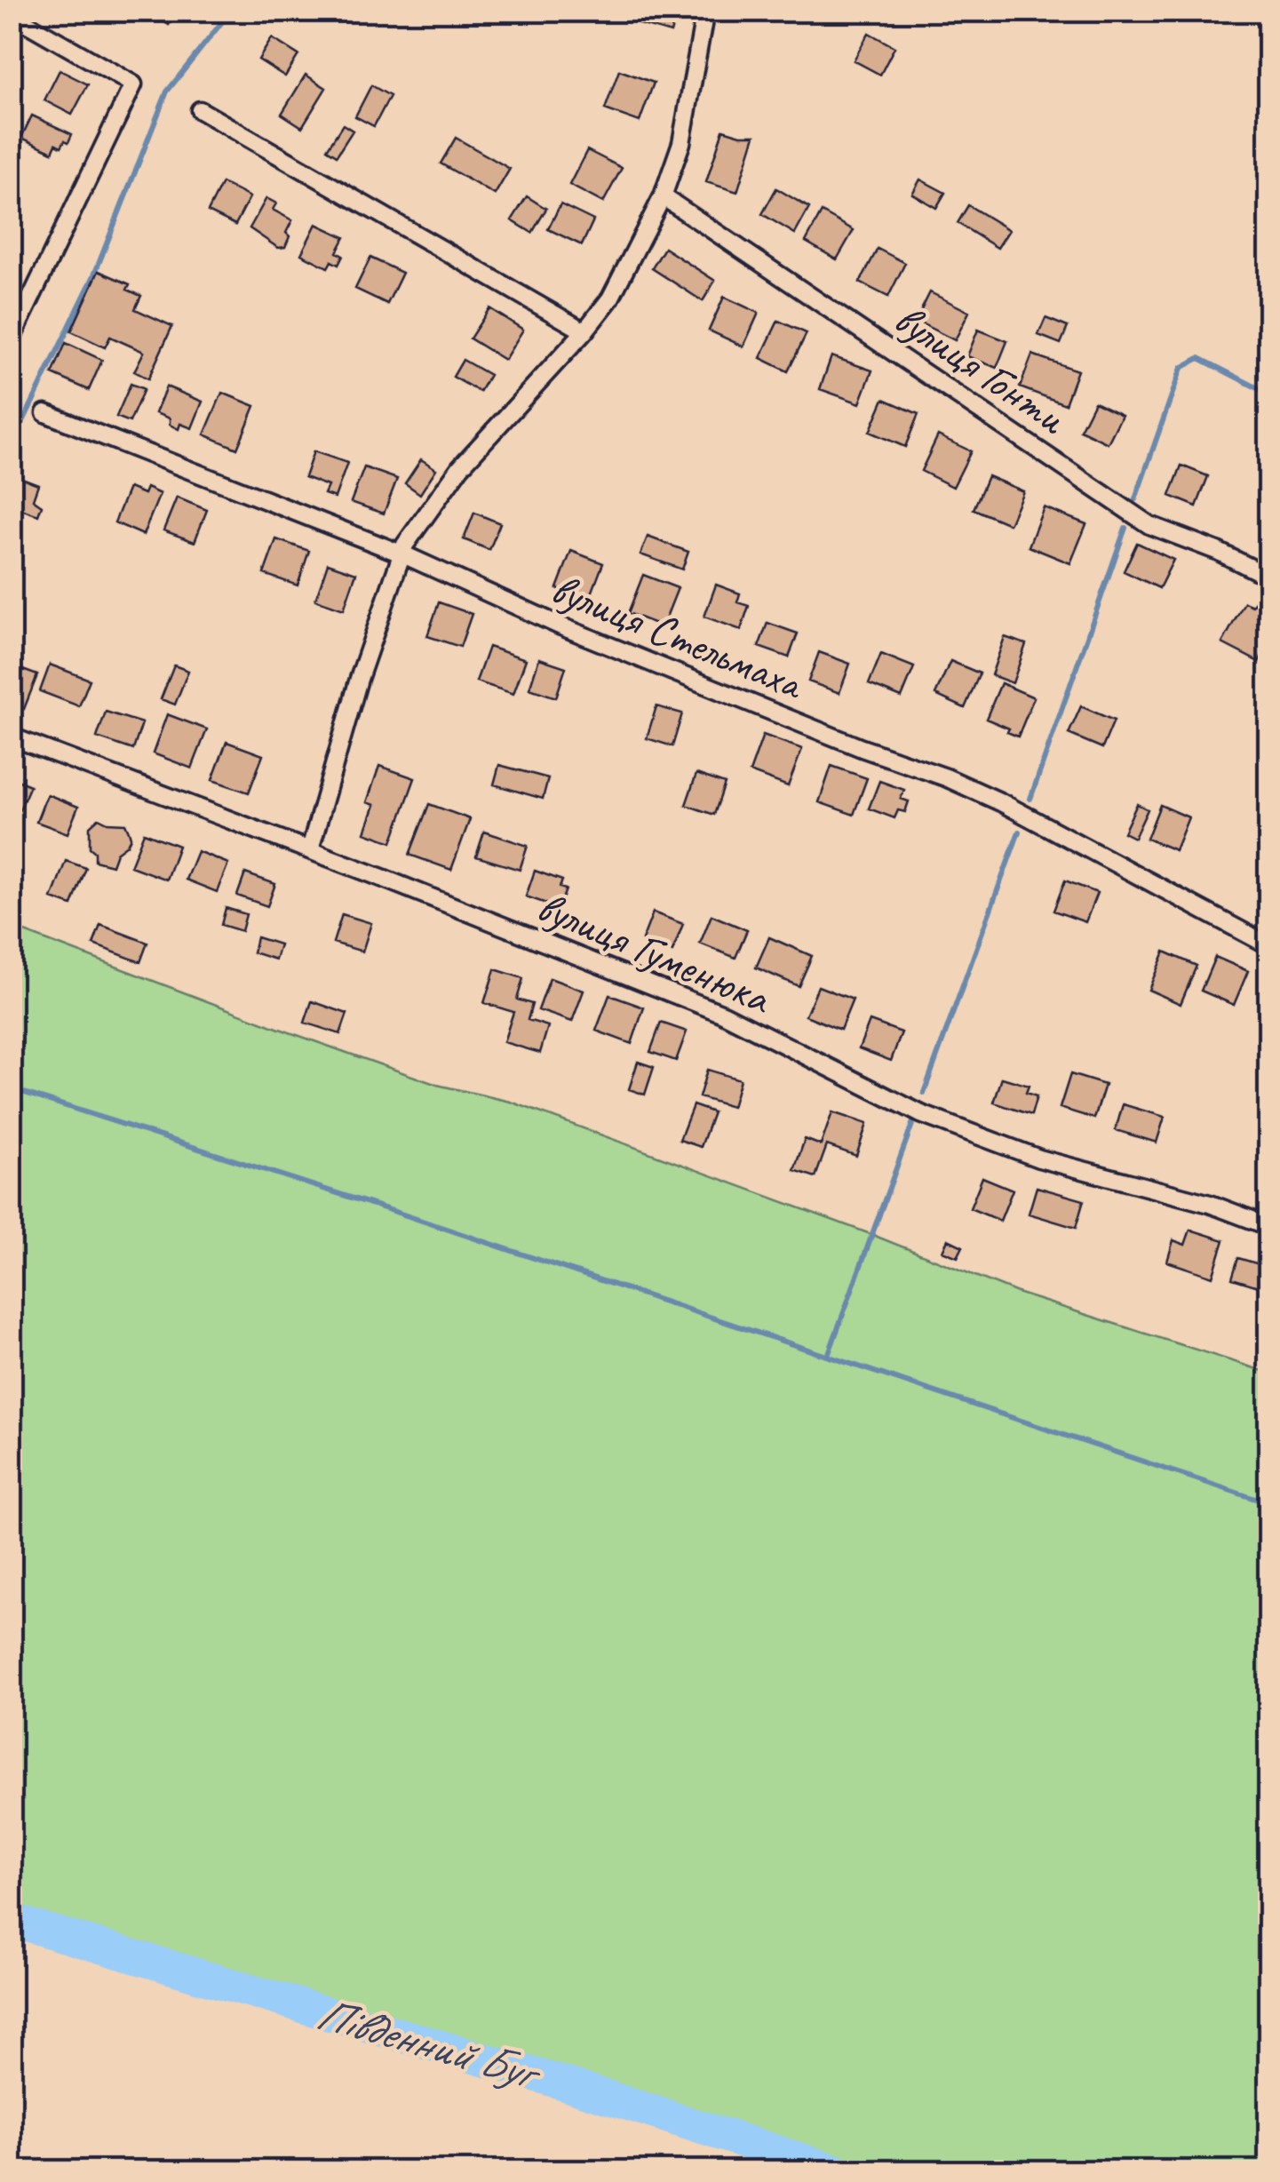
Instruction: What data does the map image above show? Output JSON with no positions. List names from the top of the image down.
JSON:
{
  "streets": {
    "street": ["вулиця Гонти", "вулиця Стельмаха", "вулиця Гуменюка"]
  },
  "water": ["Південний Буг"]
}
